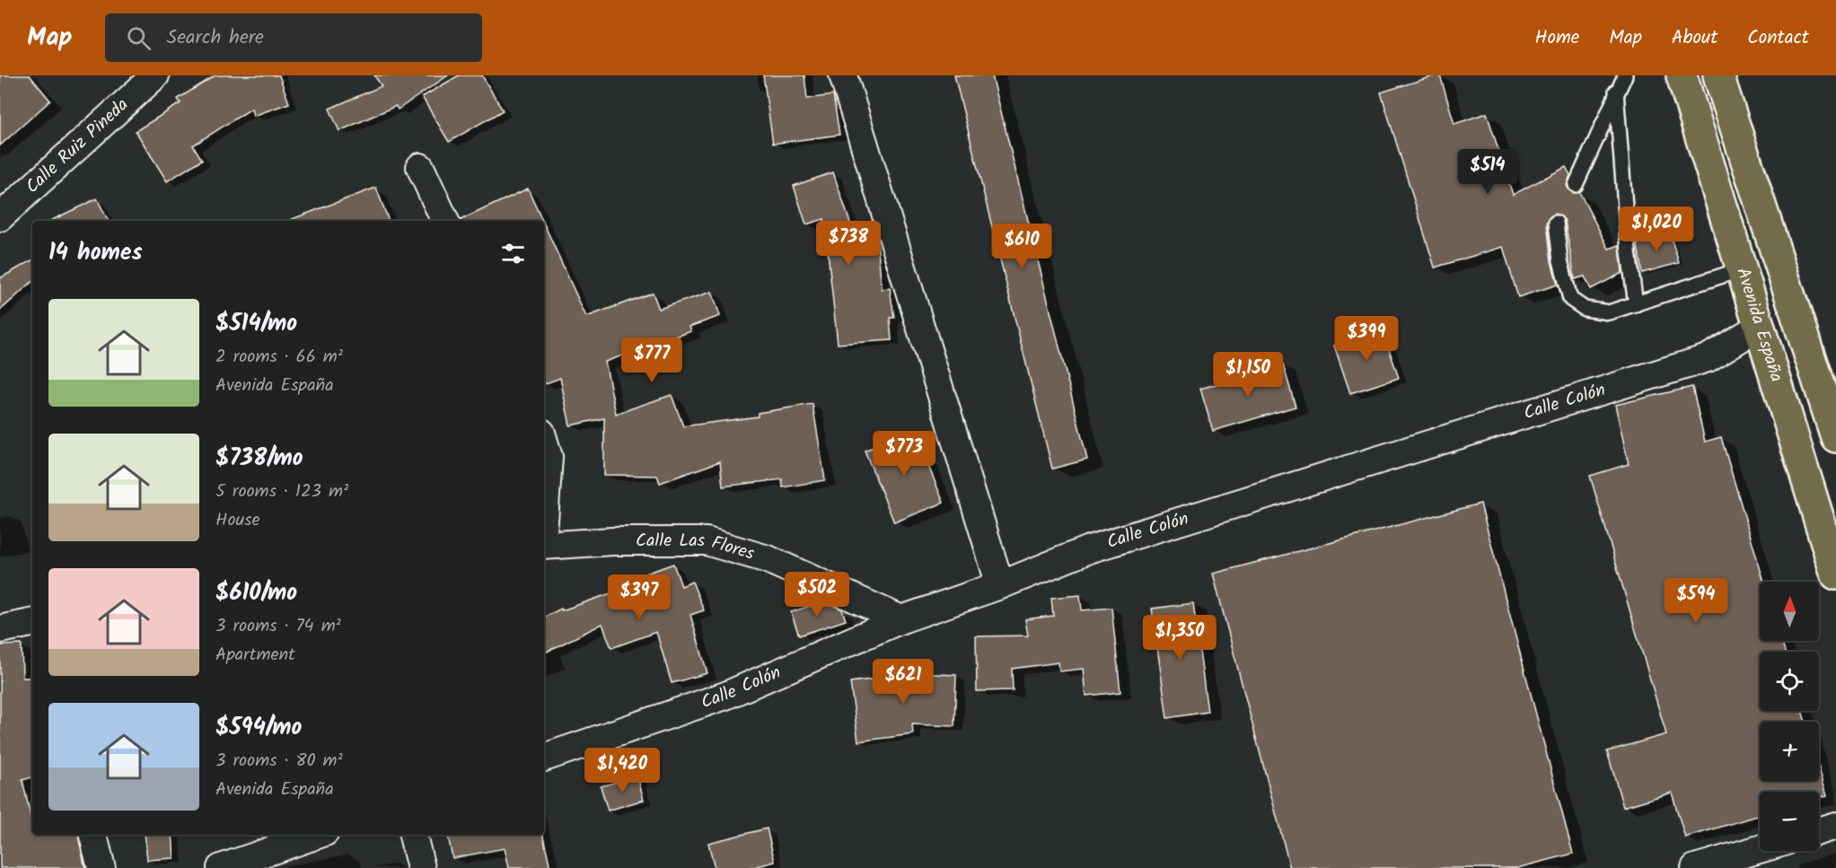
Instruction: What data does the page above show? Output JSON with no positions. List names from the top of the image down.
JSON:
{
  "streets": {
    "highway": ["Avenida España"],
    "street": ["Calle Ruiz Pineda", "Calle Colón", "Calle Las Flores"]
  },
  "crossings": [
    ["Avenida España", "Calle Colón"],
    ["Calle Colón", "Calle Las Flores"]
  ],
  "north": "top",
  "page": {
    "header": "Map",
    "search": "Search here",
    "nav": [
      "Home",
      "Map",
      "About",
      "Contact"
    ],
    "price": [
      "$514",
      "$1,020",
      "$738",
      "$610",
      "$399",
      "$777",
      "$1,150",
      "$773",
      "$502",
      "$397",
      "$594",
      "$1,350",
      "$621",
      "$1,420"
    ],
    "heading": "14 homes",
    "list": [
      {
        "name": "$514/mo",
        "note": "2 rooms · 66 m² · Avenida España"
      },
      {
        "name": "$738/mo",
        "note": "5 rooms · 123 m² · House"
      },
      {
        "name": "$610/mo",
        "note": "3 rooms · 74 m² · Apartment"
      },
      {
        "name": "$594/mo",
        "note": "3 rooms · 80 m² · Avenida España"
      }
    ],
    "map_buttons": ["+", "−"]
  }
}
